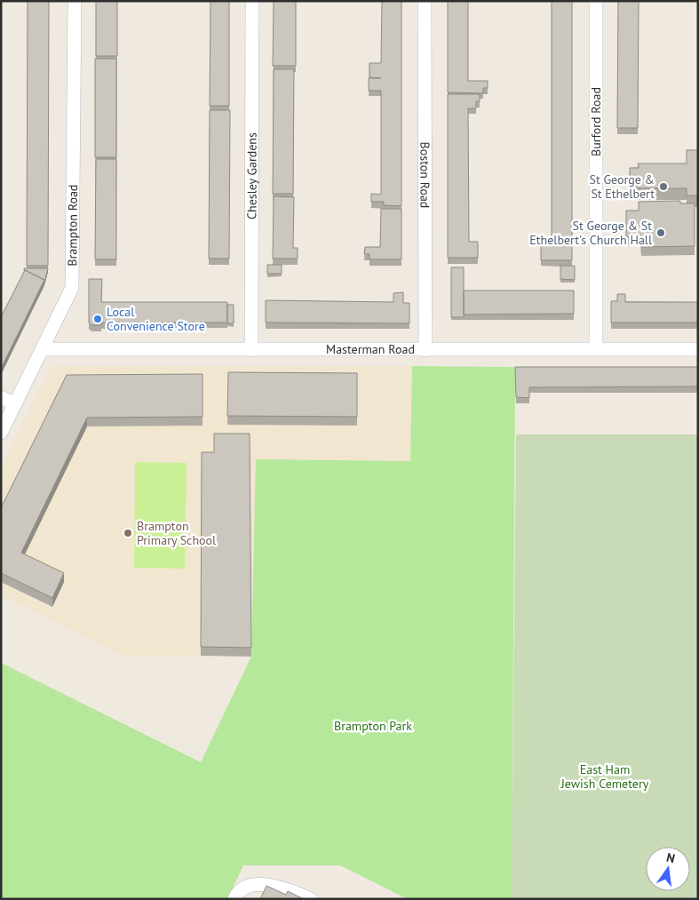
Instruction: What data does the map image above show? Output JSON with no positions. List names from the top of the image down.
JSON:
{
  "streets": {
    "street": [
      "Burford Road",
      "Boston Road",
      "Chesley Gardens",
      "Brampton Road",
      "Masterman Road"
    ]
  },
  "crossings": [
    ["Burford Road", "Masterman Road"],
    ["Boston Road", "Masterman Road"],
    ["Chesley Gardens", "Masterman Road"],
    ["Brampton Road", "Masterman Road"]
  ],
  "parks": ["Brampton Park", "East Ham Jewish Cemetery"],
  "places": [
    "St George & St Ethelbert",
    "St George & St Ethelbert's Church Hall",
    "Local Convenience Store",
    "Brampton Primary School"
  ],
  "north": "top"
}
